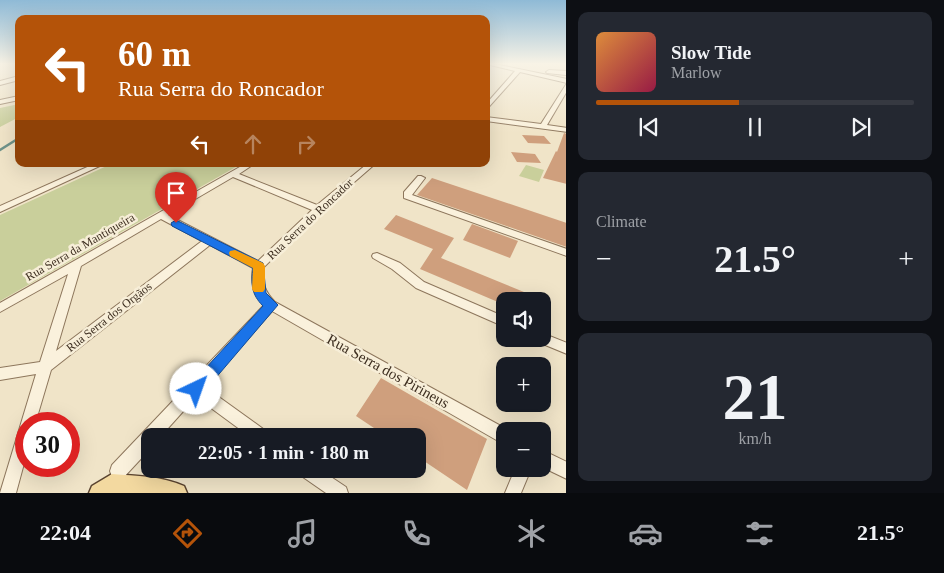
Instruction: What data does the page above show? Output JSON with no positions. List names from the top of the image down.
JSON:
{
  "streets": {
    "street": [
      "Rua Serra do Roncador",
      "Rua Serra da Mantiqueira",
      "Rua Serra dos Orgãos",
      "Rua Serra dos Pirineus"
    ]
  },
  "crossings": [
    ["Rua Serra do Roncador", "Rua Serra dos Pirineus"]
  ],
  "page": {
    "turn": ["60 m", "Rua Serra do Roncador"],
    "song": ["Slow Tide", "Marlow"],
    "tile": [
      "Climate",
      ["21", "km/h"]
    ],
    "heat": ["−", "21.5°", "+"],
    "map_buttons": ["+", "−"],
    "limit": "30",
    "trip": "22:05 · 1 min · 180 m",
    "tabs": ["22:04", "21.5°"]
  }
}
